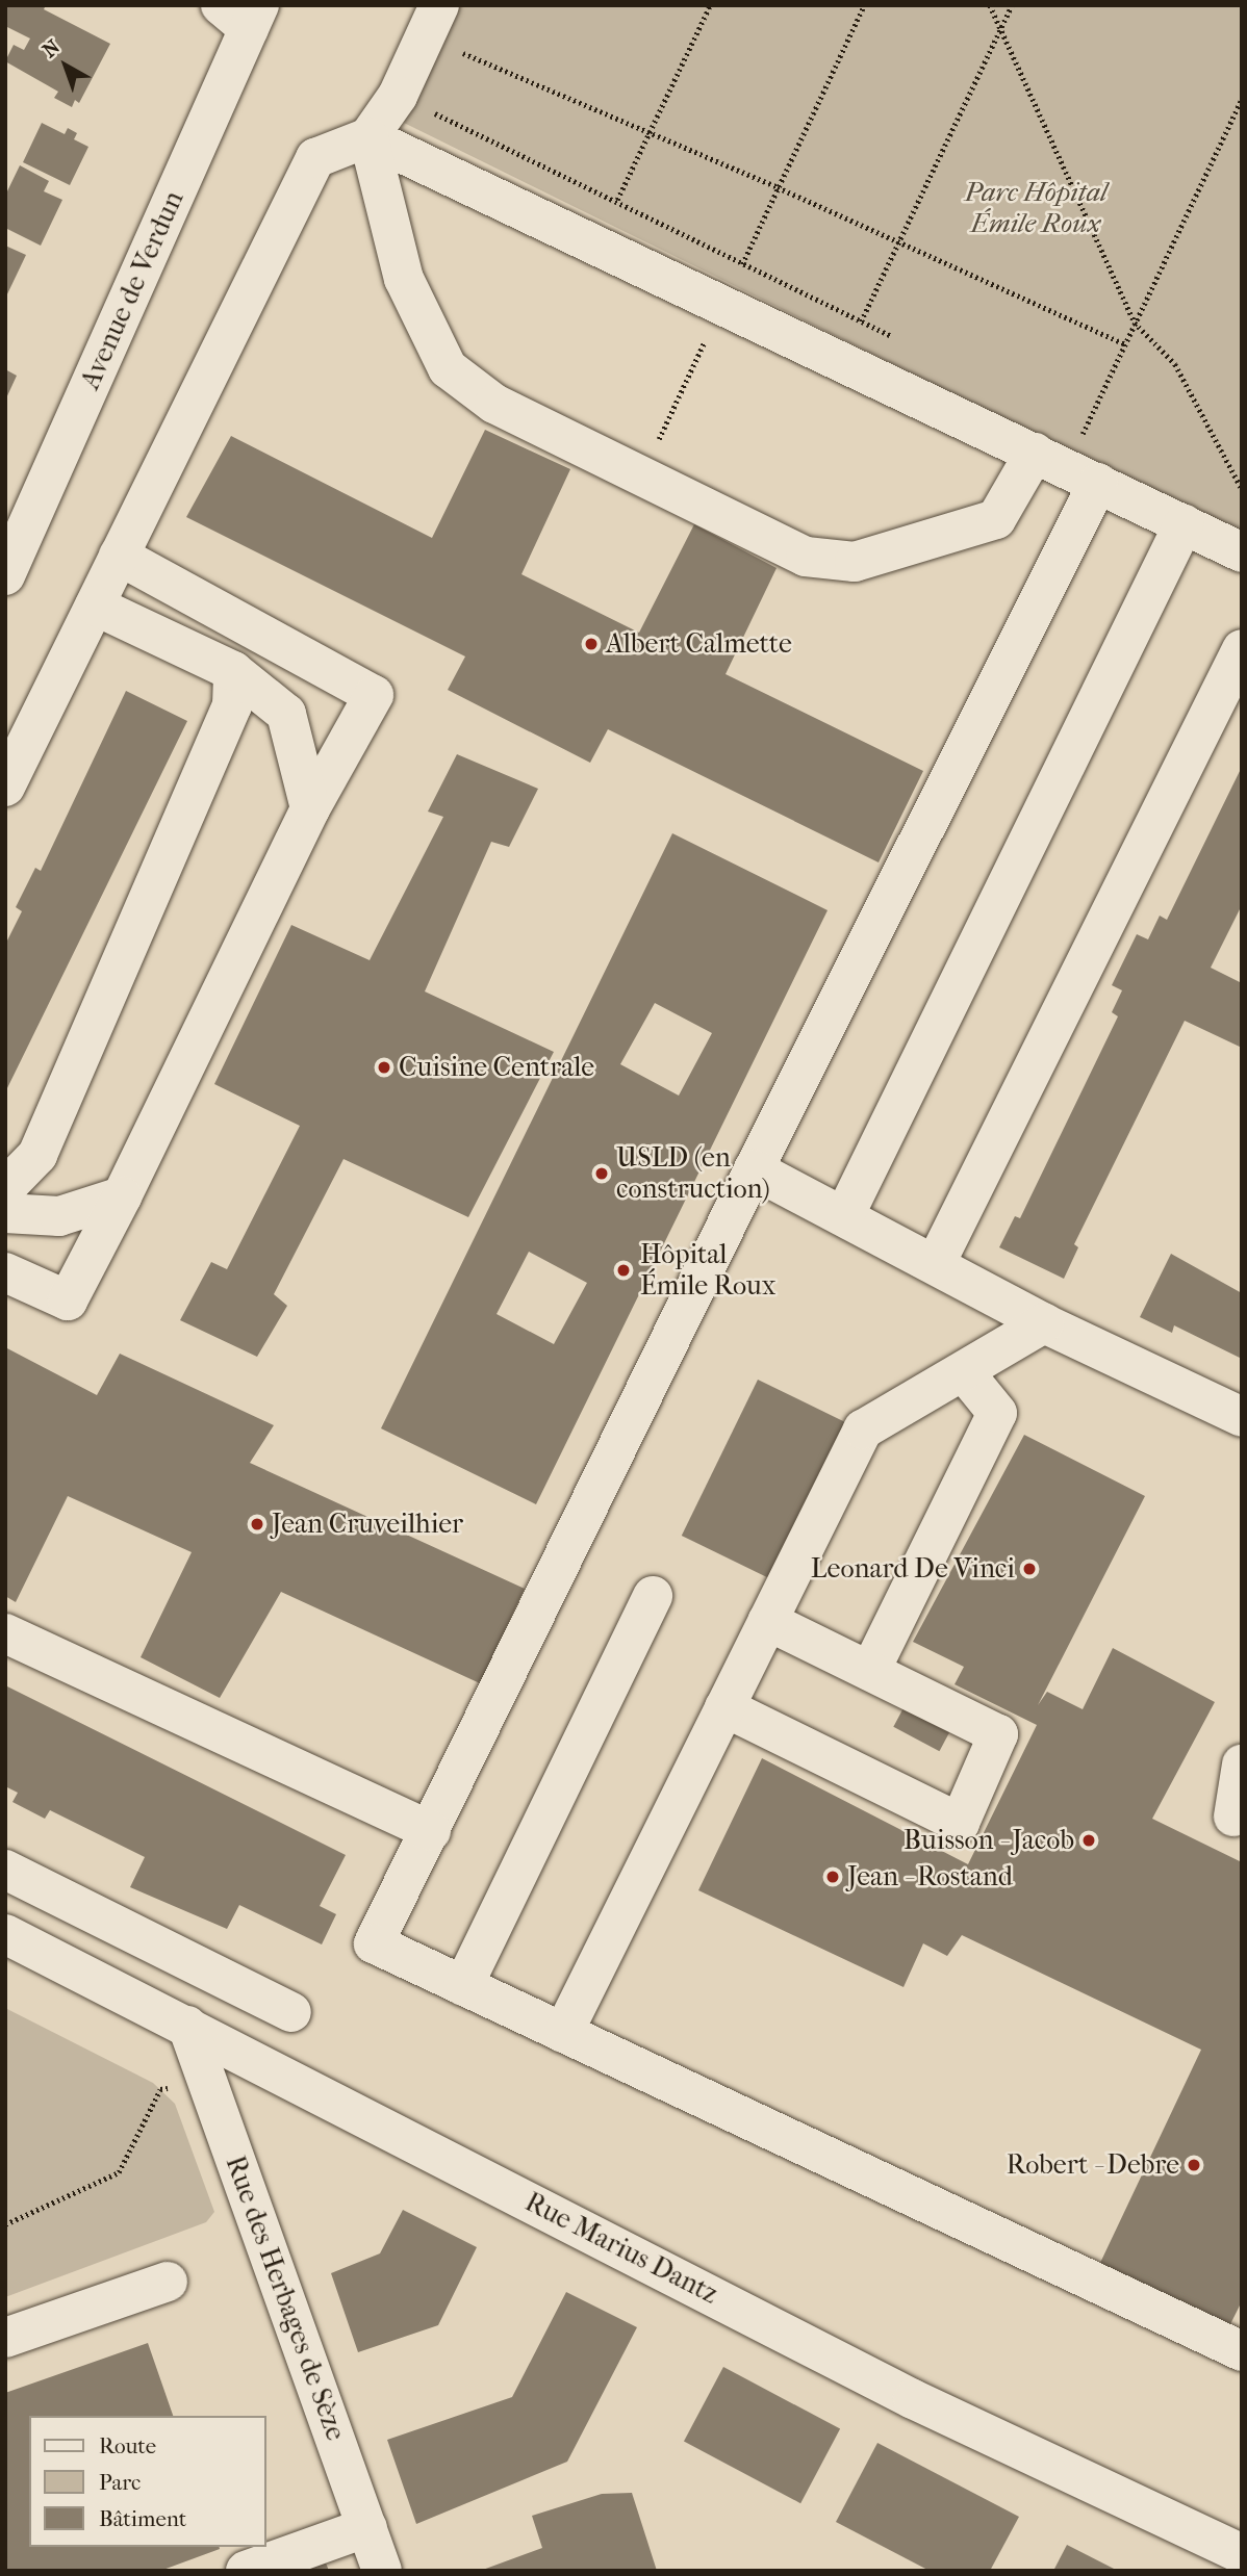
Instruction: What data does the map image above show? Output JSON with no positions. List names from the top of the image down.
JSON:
{
  "streets": {
    "street": ["Avenue de Verdun", "Rue Marius Dantz", "Rue des Herbages de Sèze"]
  },
  "crossings": [
    ["Rue Marius Dantz", "Rue des Herbages de Sèze"]
  ],
  "parks": ["Parc Hôpital Émile Roux"],
  "places": [
    "Albert Calmette",
    "Cuisine Centrale",
    "USLD (en construction)",
    "Hôpital Émile Roux",
    "Jean Cruveilhier",
    "Leonard De Vinci",
    "Buisson - Jacob",
    "Jean - Rostand",
    "Robert - Debre"
  ],
  "legend": ["Route", "Parc", "Bâtiment"],
  "north": "top left"
}
